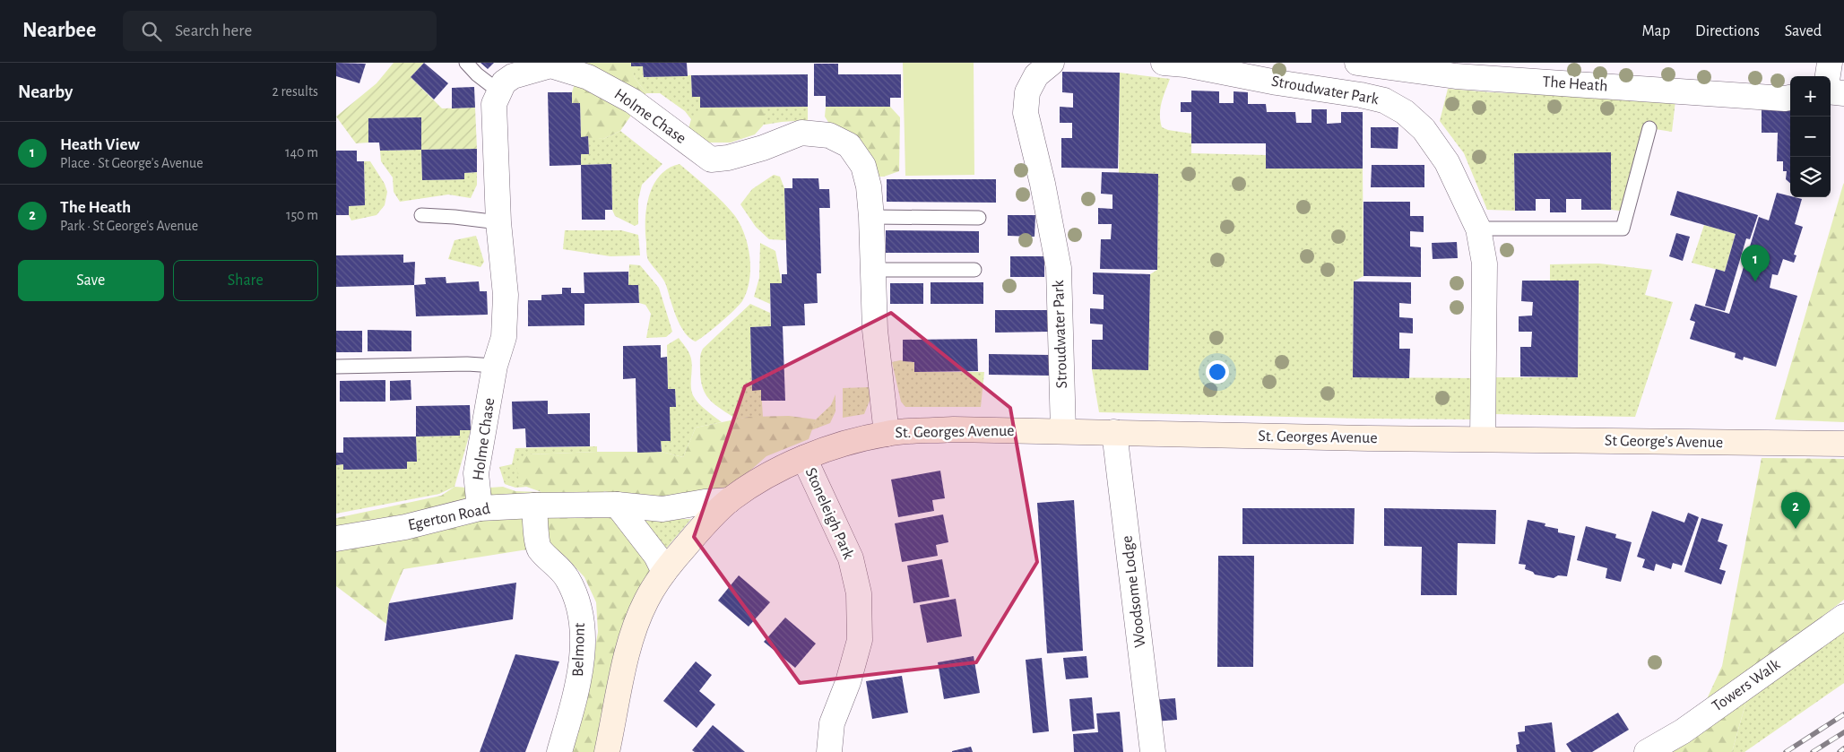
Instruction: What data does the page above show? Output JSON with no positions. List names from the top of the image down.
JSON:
{
  "streets": {
    "main road": ["St. Georges Avenue", "St George’s Avenue"],
    "street": [
      "The Heath",
      "Stroudwater Park",
      "Holme Chase",
      "Stoneleigh Park",
      "Egerton Road",
      "Woodsome Lodge",
      "Belmont",
      "Towers Walk"
    ]
  },
  "crossings": [
    ["Stroudwater Park", "St. Georges Avenue"],
    ["Stroudwater Park", "St George’s Avenue"],
    ["Holme Chase", "St. Georges Avenue"],
    ["Holme Chase", "Egerton Road"],
    ["St. Georges Avenue", "St George’s Avenue"],
    ["St. Georges Avenue", "Stoneleigh Park"],
    ["St. Georges Avenue", "Egerton Road"],
    ["St. Georges Avenue", "Woodsome Lodge"],
    ["Egerton Road", "Belmont"]
  ],
  "page": {
    "header": "Nearbee",
    "search": "Search here",
    "nav": ["Map", "Directions", "Saved"],
    "heading": ["Nearby", "2 results"],
    "map_buttons": ["+", "−"],
    "list": [
      {
        "mark": "1",
        "name": "Heath View",
        "note": "Place · St George’s Avenue",
        "value": "140 m"
      },
      {
        "mark": "2",
        "name": "The Heath",
        "note": "Park · St George’s Avenue",
        "value": "150 m"
      }
    ],
    "pins": ["1", "2"],
    "buttons": ["Save", "Share"]
  }
}
